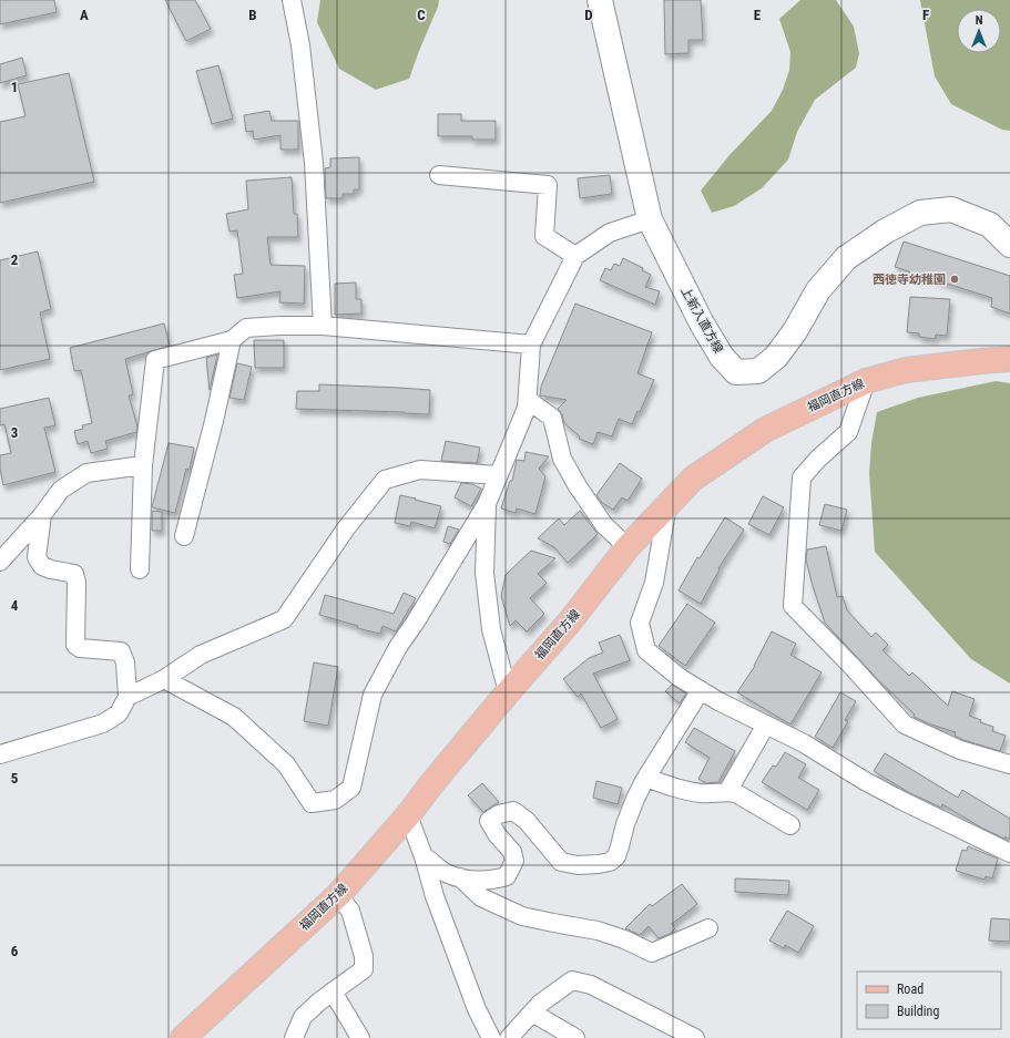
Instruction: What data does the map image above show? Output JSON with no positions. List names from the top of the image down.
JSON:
{
  "streets": {
    "main road": ["上新入直方線", "福岡直方線"]
  },
  "places": ["西徳寺幼稚園"],
  "legend": ["Road", "Building"],
  "north": "top",
  "grid": {
    "columns": [
      "A",
      "B",
      "C",
      "D",
      "E",
      "F"
    ],
    "rows": [
      "1",
      "2",
      "3",
      "4",
      "5",
      "6"
    ]
  }
}
